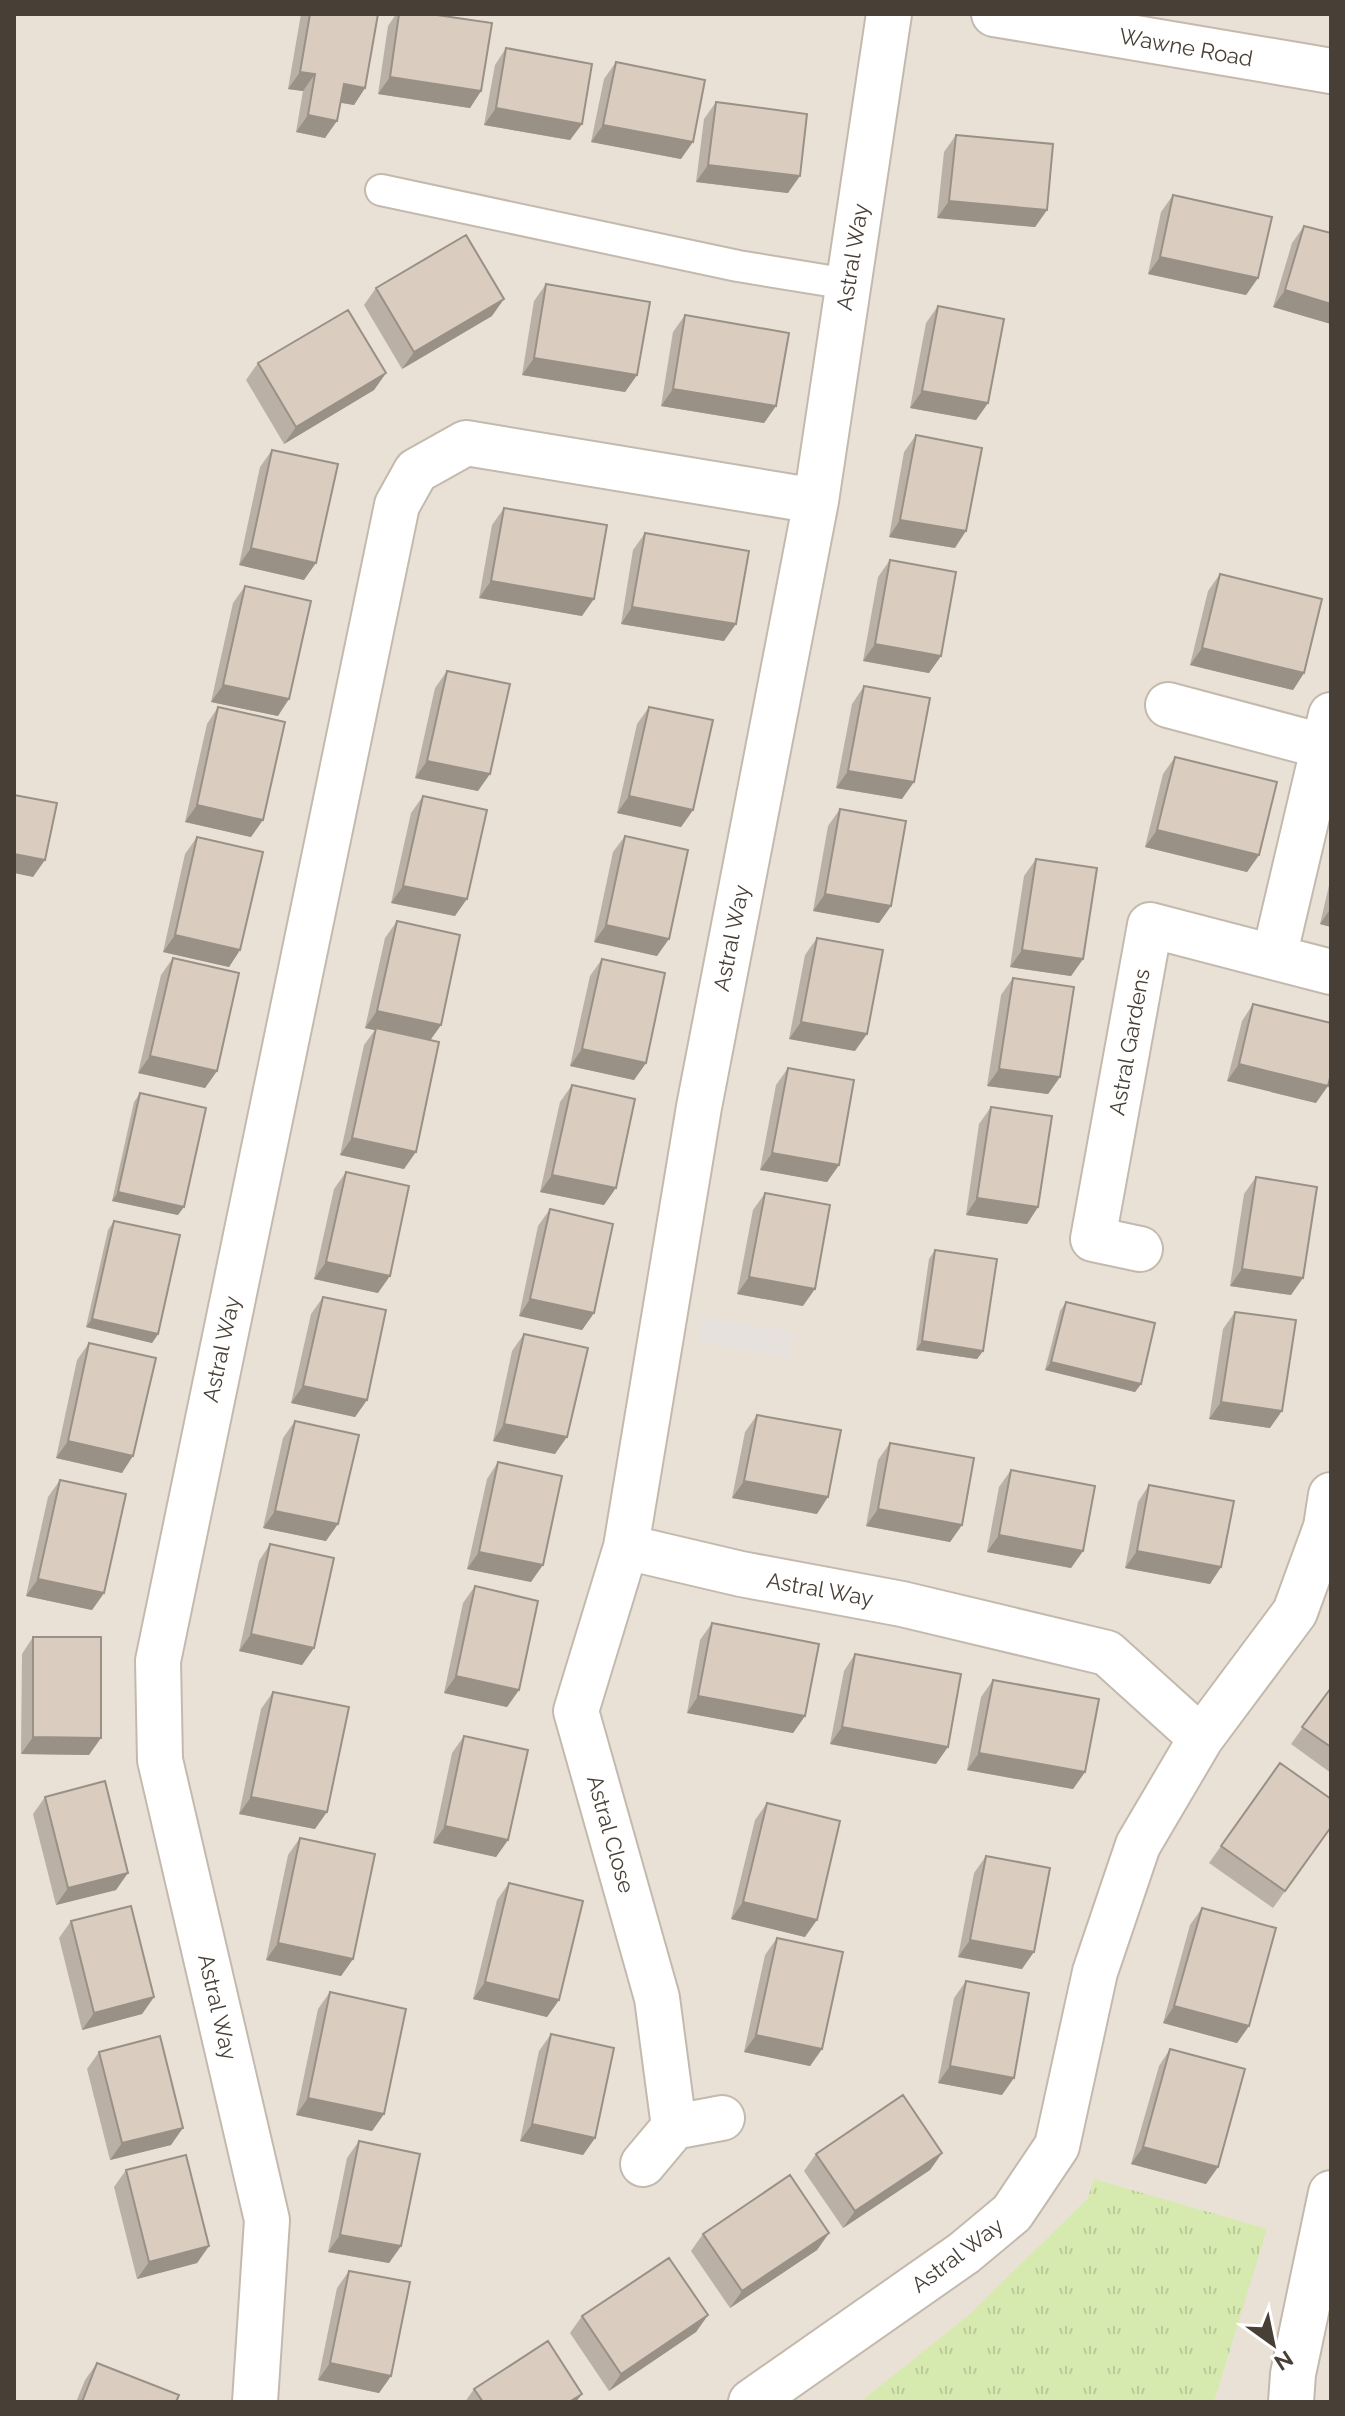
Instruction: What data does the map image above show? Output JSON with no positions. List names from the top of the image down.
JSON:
{
  "streets": {
    "street": [
      "Wawne Road",
      "Astral Way",
      "Astral Gardens",
      "Astral Close"
    ]
  },
  "crossings": [
    ["Astral Way", "Astral Close"]
  ],
  "north": "bottom right"
}
